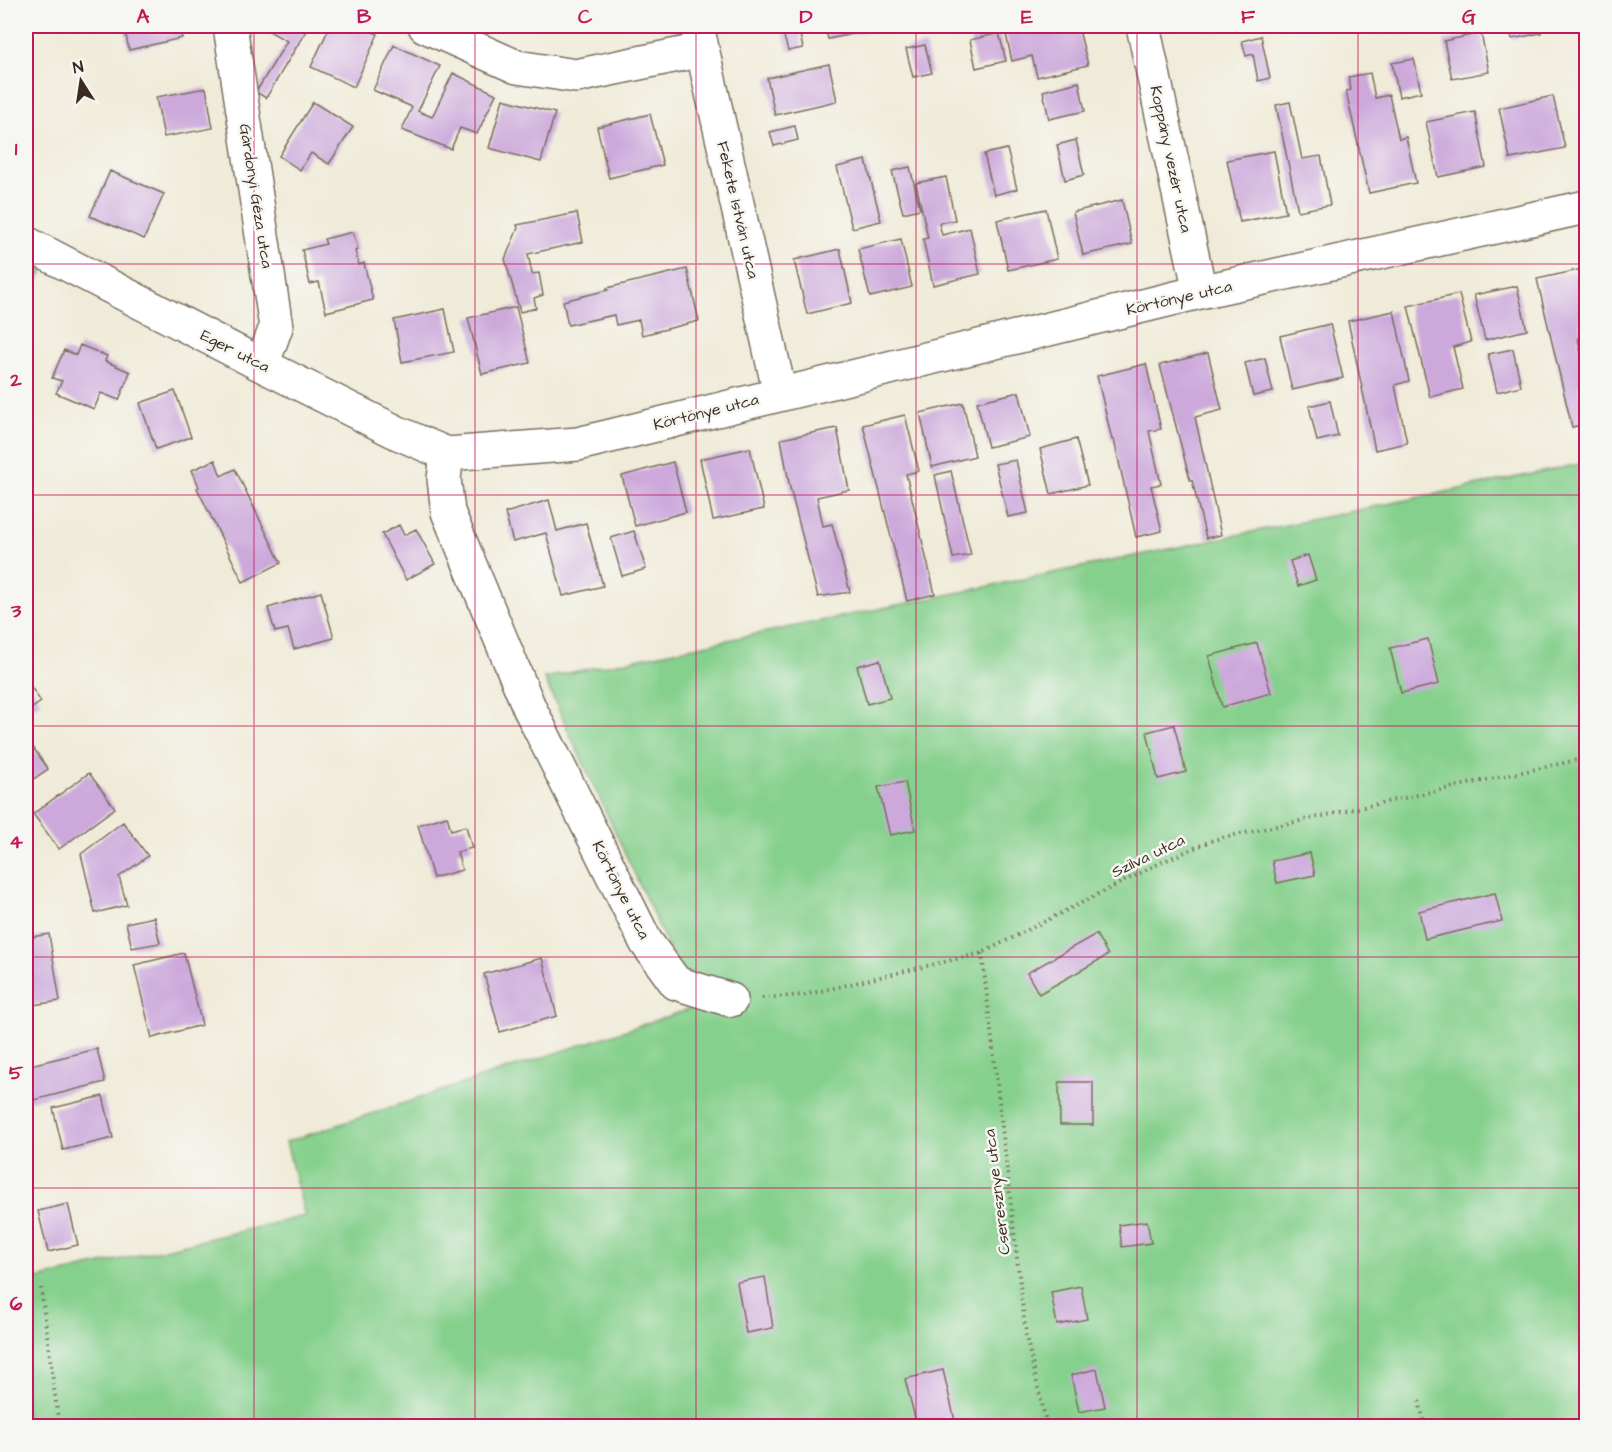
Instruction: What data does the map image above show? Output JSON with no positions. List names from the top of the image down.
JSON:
{
  "streets": {
    "street": [
      "Koppány vezér utca",
      "Gárdonyi Géza utca",
      "Fekete István utca",
      "Körtönye utca",
      "Eger utca"
    ],
    "path": ["Szilva utca", "Cseresznye utca"]
  },
  "crossings": [
    ["Koppány vezér utca", "Körtönye utca"],
    ["Gárdonyi Géza utca", "Eger utca"],
    ["Fekete István utca", "Körtönye utca"],
    ["Körtönye utca", "Eger utca"],
    ["Körtönye utca", "Szilva utca"],
    ["Szilva utca", "Cseresznye utca"]
  ],
  "north": "top",
  "grid": {
    "columns": [
      "A",
      "B",
      "C",
      "D",
      "E",
      "F",
      "G"
    ],
    "rows": [
      "1",
      "2",
      "3",
      "4",
      "5",
      "6"
    ]
  }
}
